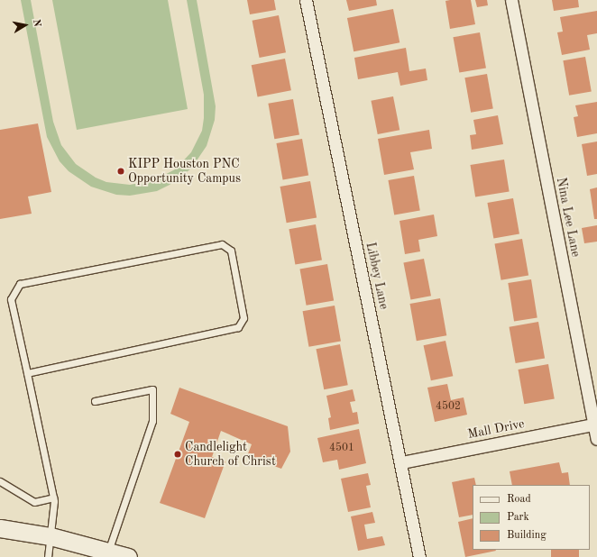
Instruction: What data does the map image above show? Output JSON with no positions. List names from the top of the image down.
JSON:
{
  "streets": {
    "street": ["Nina Lee Lane", "Libbey Lane", "Mall Drive"]
  },
  "crossings": [
    ["Nina Lee Lane", "Mall Drive"],
    ["Libbey Lane", "Mall Drive"]
  ],
  "places": ["KIPP Houston PNC Opportunity Campus", "Candlelight Church of Christ"],
  "house_numbers": ["4502", "4501"],
  "legend": ["Road", "Park", "Building"],
  "north": "right"
}
